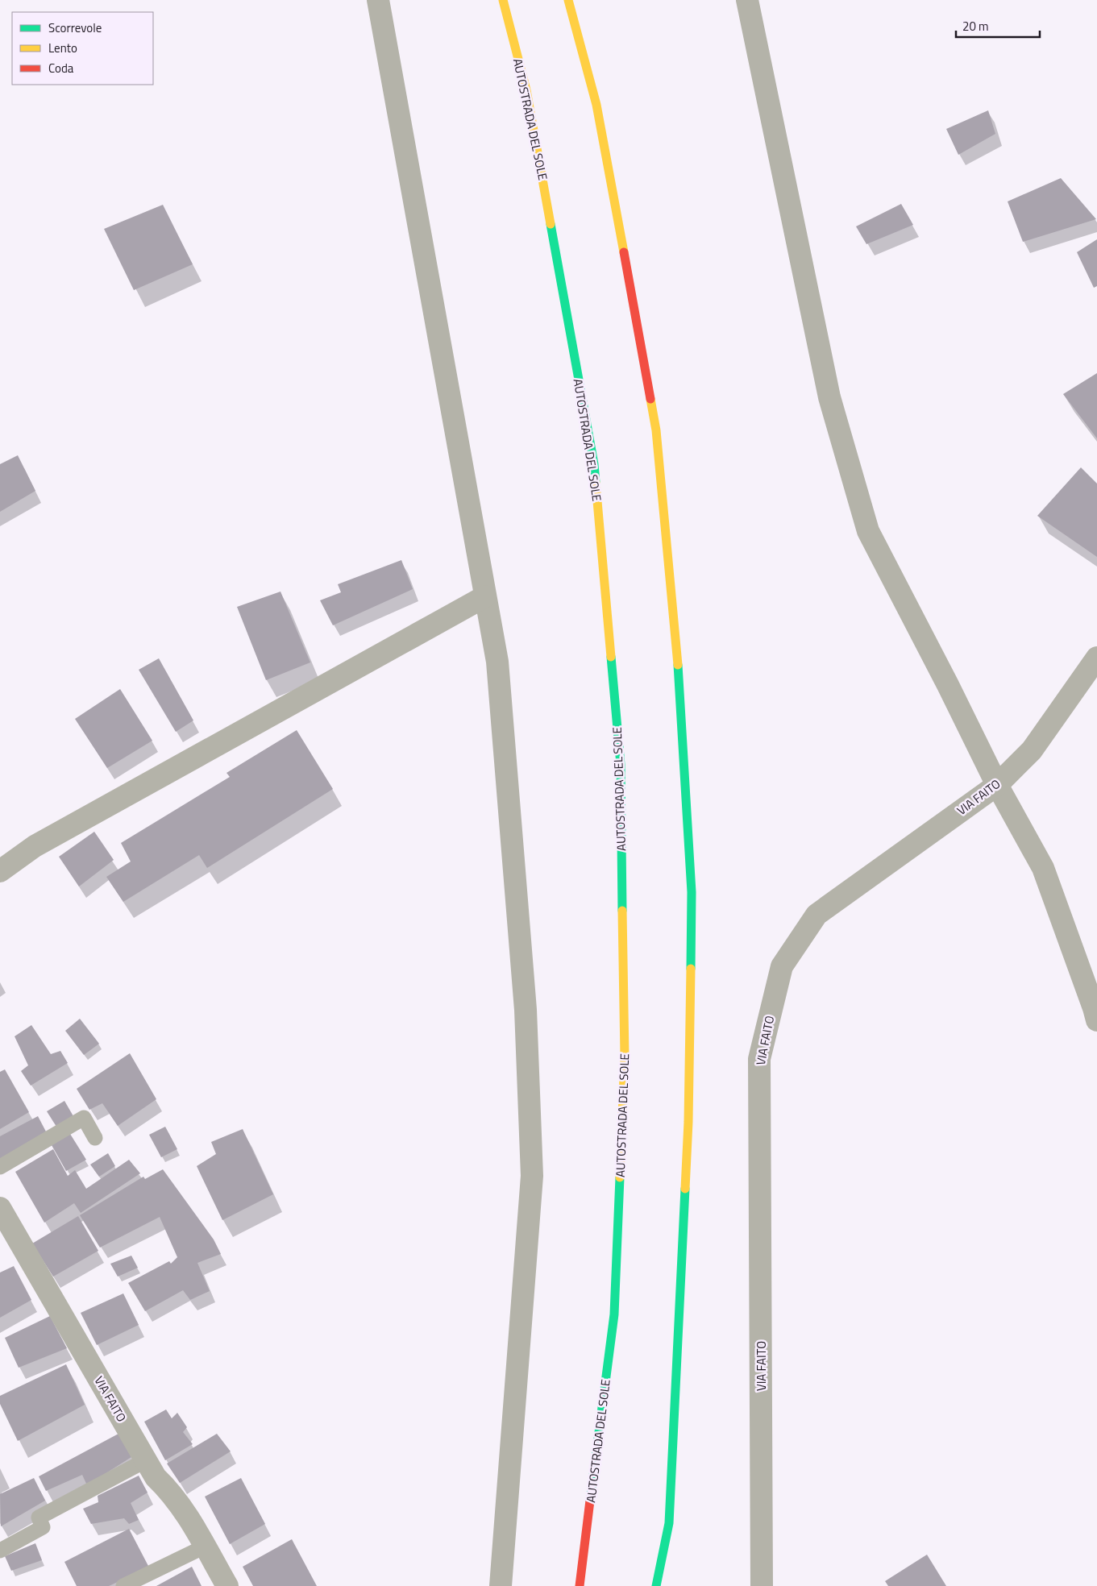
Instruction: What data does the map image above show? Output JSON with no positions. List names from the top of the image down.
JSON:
{
  "streets": {
    "highway": ["AUTOSTRADA DEL SOLE"],
    "street": ["VIA FAITO"]
  },
  "legend": ["Scorrevole", "Lento", "Coda"],
  "scale_bar": "20 m"
}
